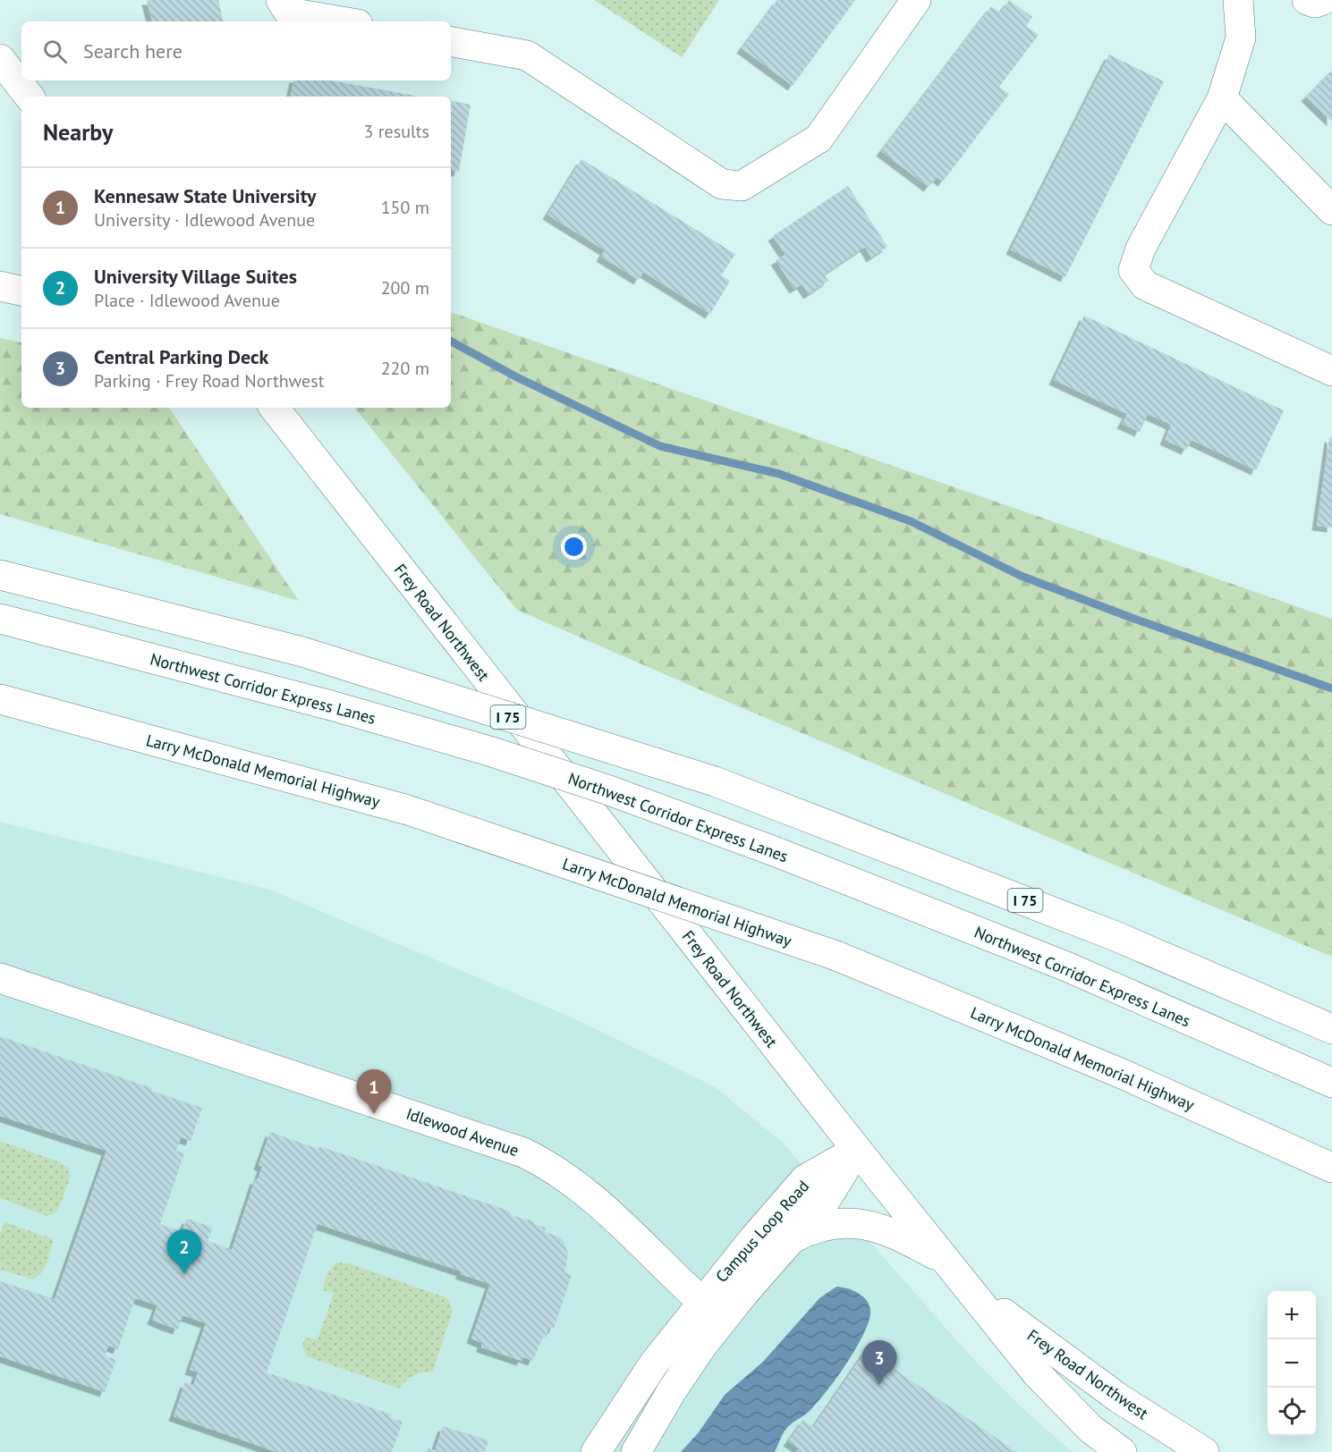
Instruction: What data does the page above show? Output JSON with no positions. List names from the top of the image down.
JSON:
{
  "streets": {
    "main road": [
      "Frey Road Northwest",
      "Northwest Corridor Express Lanes",
      "I 75",
      "Larry McDonald Memorial Highway",
      "Idlewood Avenue",
      "Campus Loop Road"
    ]
  },
  "crossings": [
    ["Frey Road Northwest", "Campus Loop Road"],
    ["Idlewood Avenue", "Campus Loop Road"]
  ],
  "page": {
    "search": "Search here",
    "heading": ["Nearby", "3 results"],
    "list": [
      {
        "mark": "1",
        "name": "Kennesaw State University",
        "note": "University · Idlewood Avenue",
        "value": "150 m"
      },
      {
        "mark": "2",
        "name": "University Village Suites",
        "note": "Place · Idlewood Avenue",
        "value": "200 m"
      },
      {
        "mark": "3",
        "name": "Central Parking Deck",
        "note": "Parking · Frey Road Northwest",
        "value": "220 m"
      }
    ],
    "pins": ["1", "2", "3"],
    "map_buttons": ["+", "−"]
  }
}
